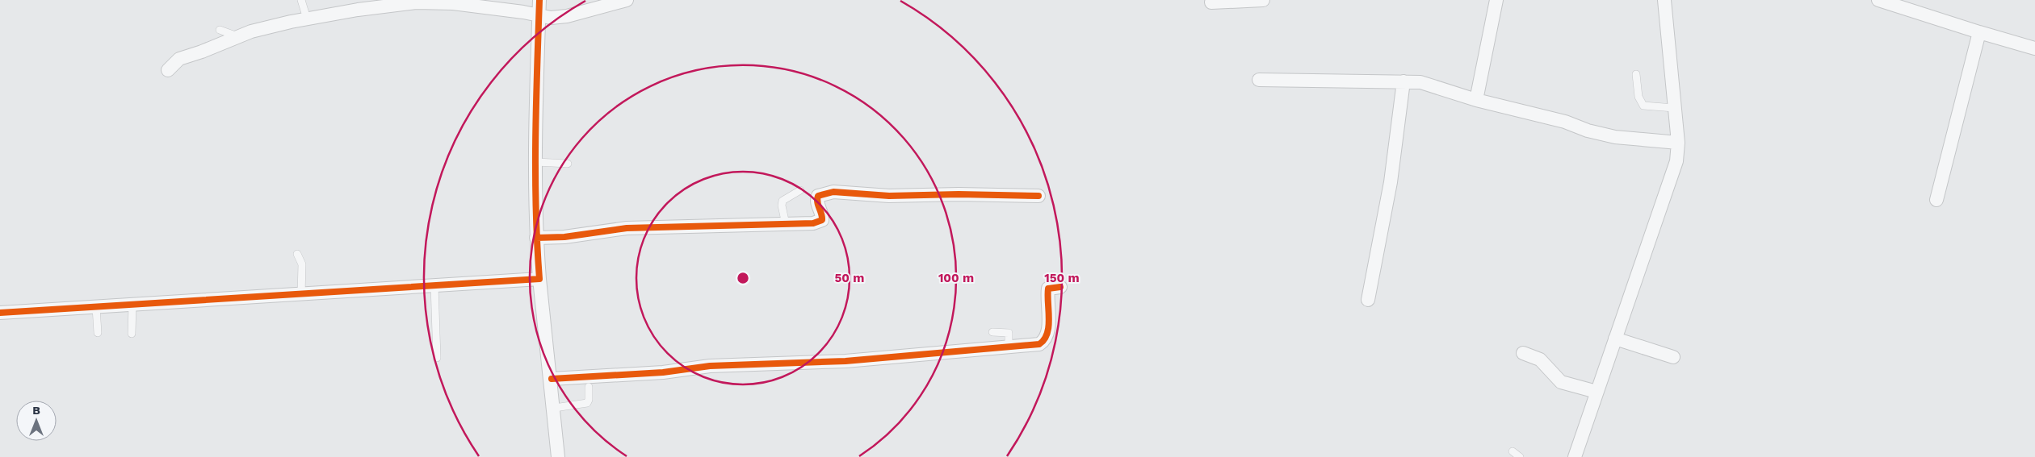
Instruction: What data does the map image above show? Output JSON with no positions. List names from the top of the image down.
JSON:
{
  "north": "top",
  "rings": ["50 m", "100 m", "150 m"]
}
